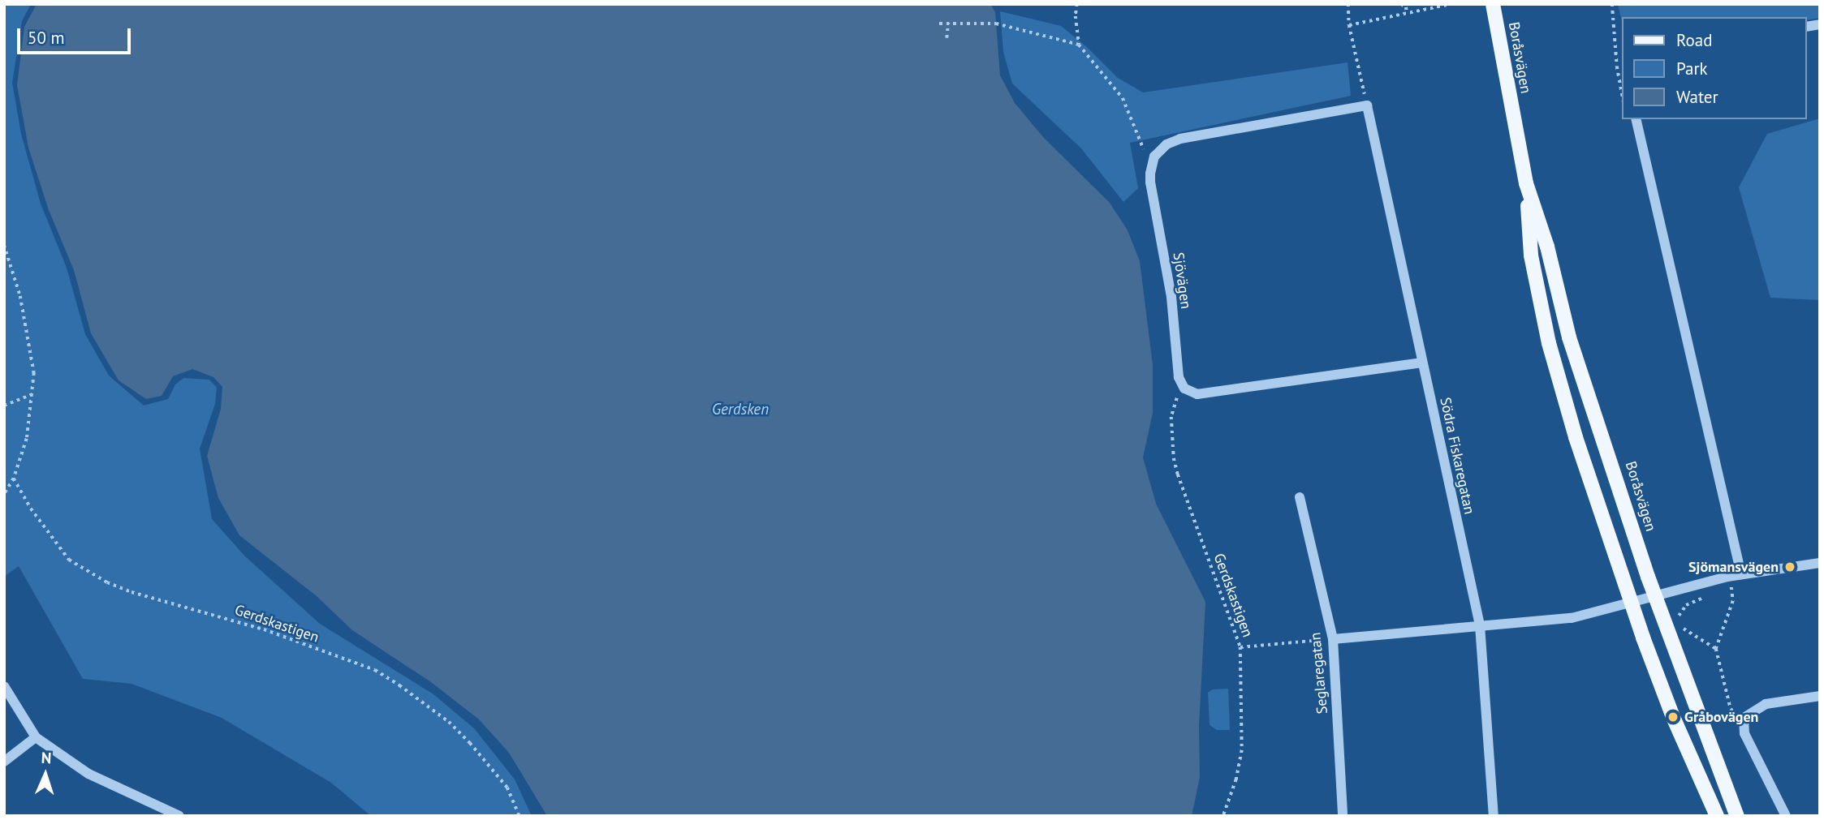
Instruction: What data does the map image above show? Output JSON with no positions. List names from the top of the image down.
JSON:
{
  "streets": {
    "main road": ["Boråsvägen"],
    "street": ["Sjövägen", "Södra Fiskaregatan", "Seglaregatan"],
    "path": ["Gerdskastigen"]
  },
  "crossings": [
    ["Sjövägen", "Gerdskastigen"]
  ],
  "water": ["Gerdsken"],
  "places": ["Sjömansvägen", "Gråbovägen"],
  "legend": ["Road", "Park", "Water"],
  "scale_bar": "50 m",
  "north": "top"
}
